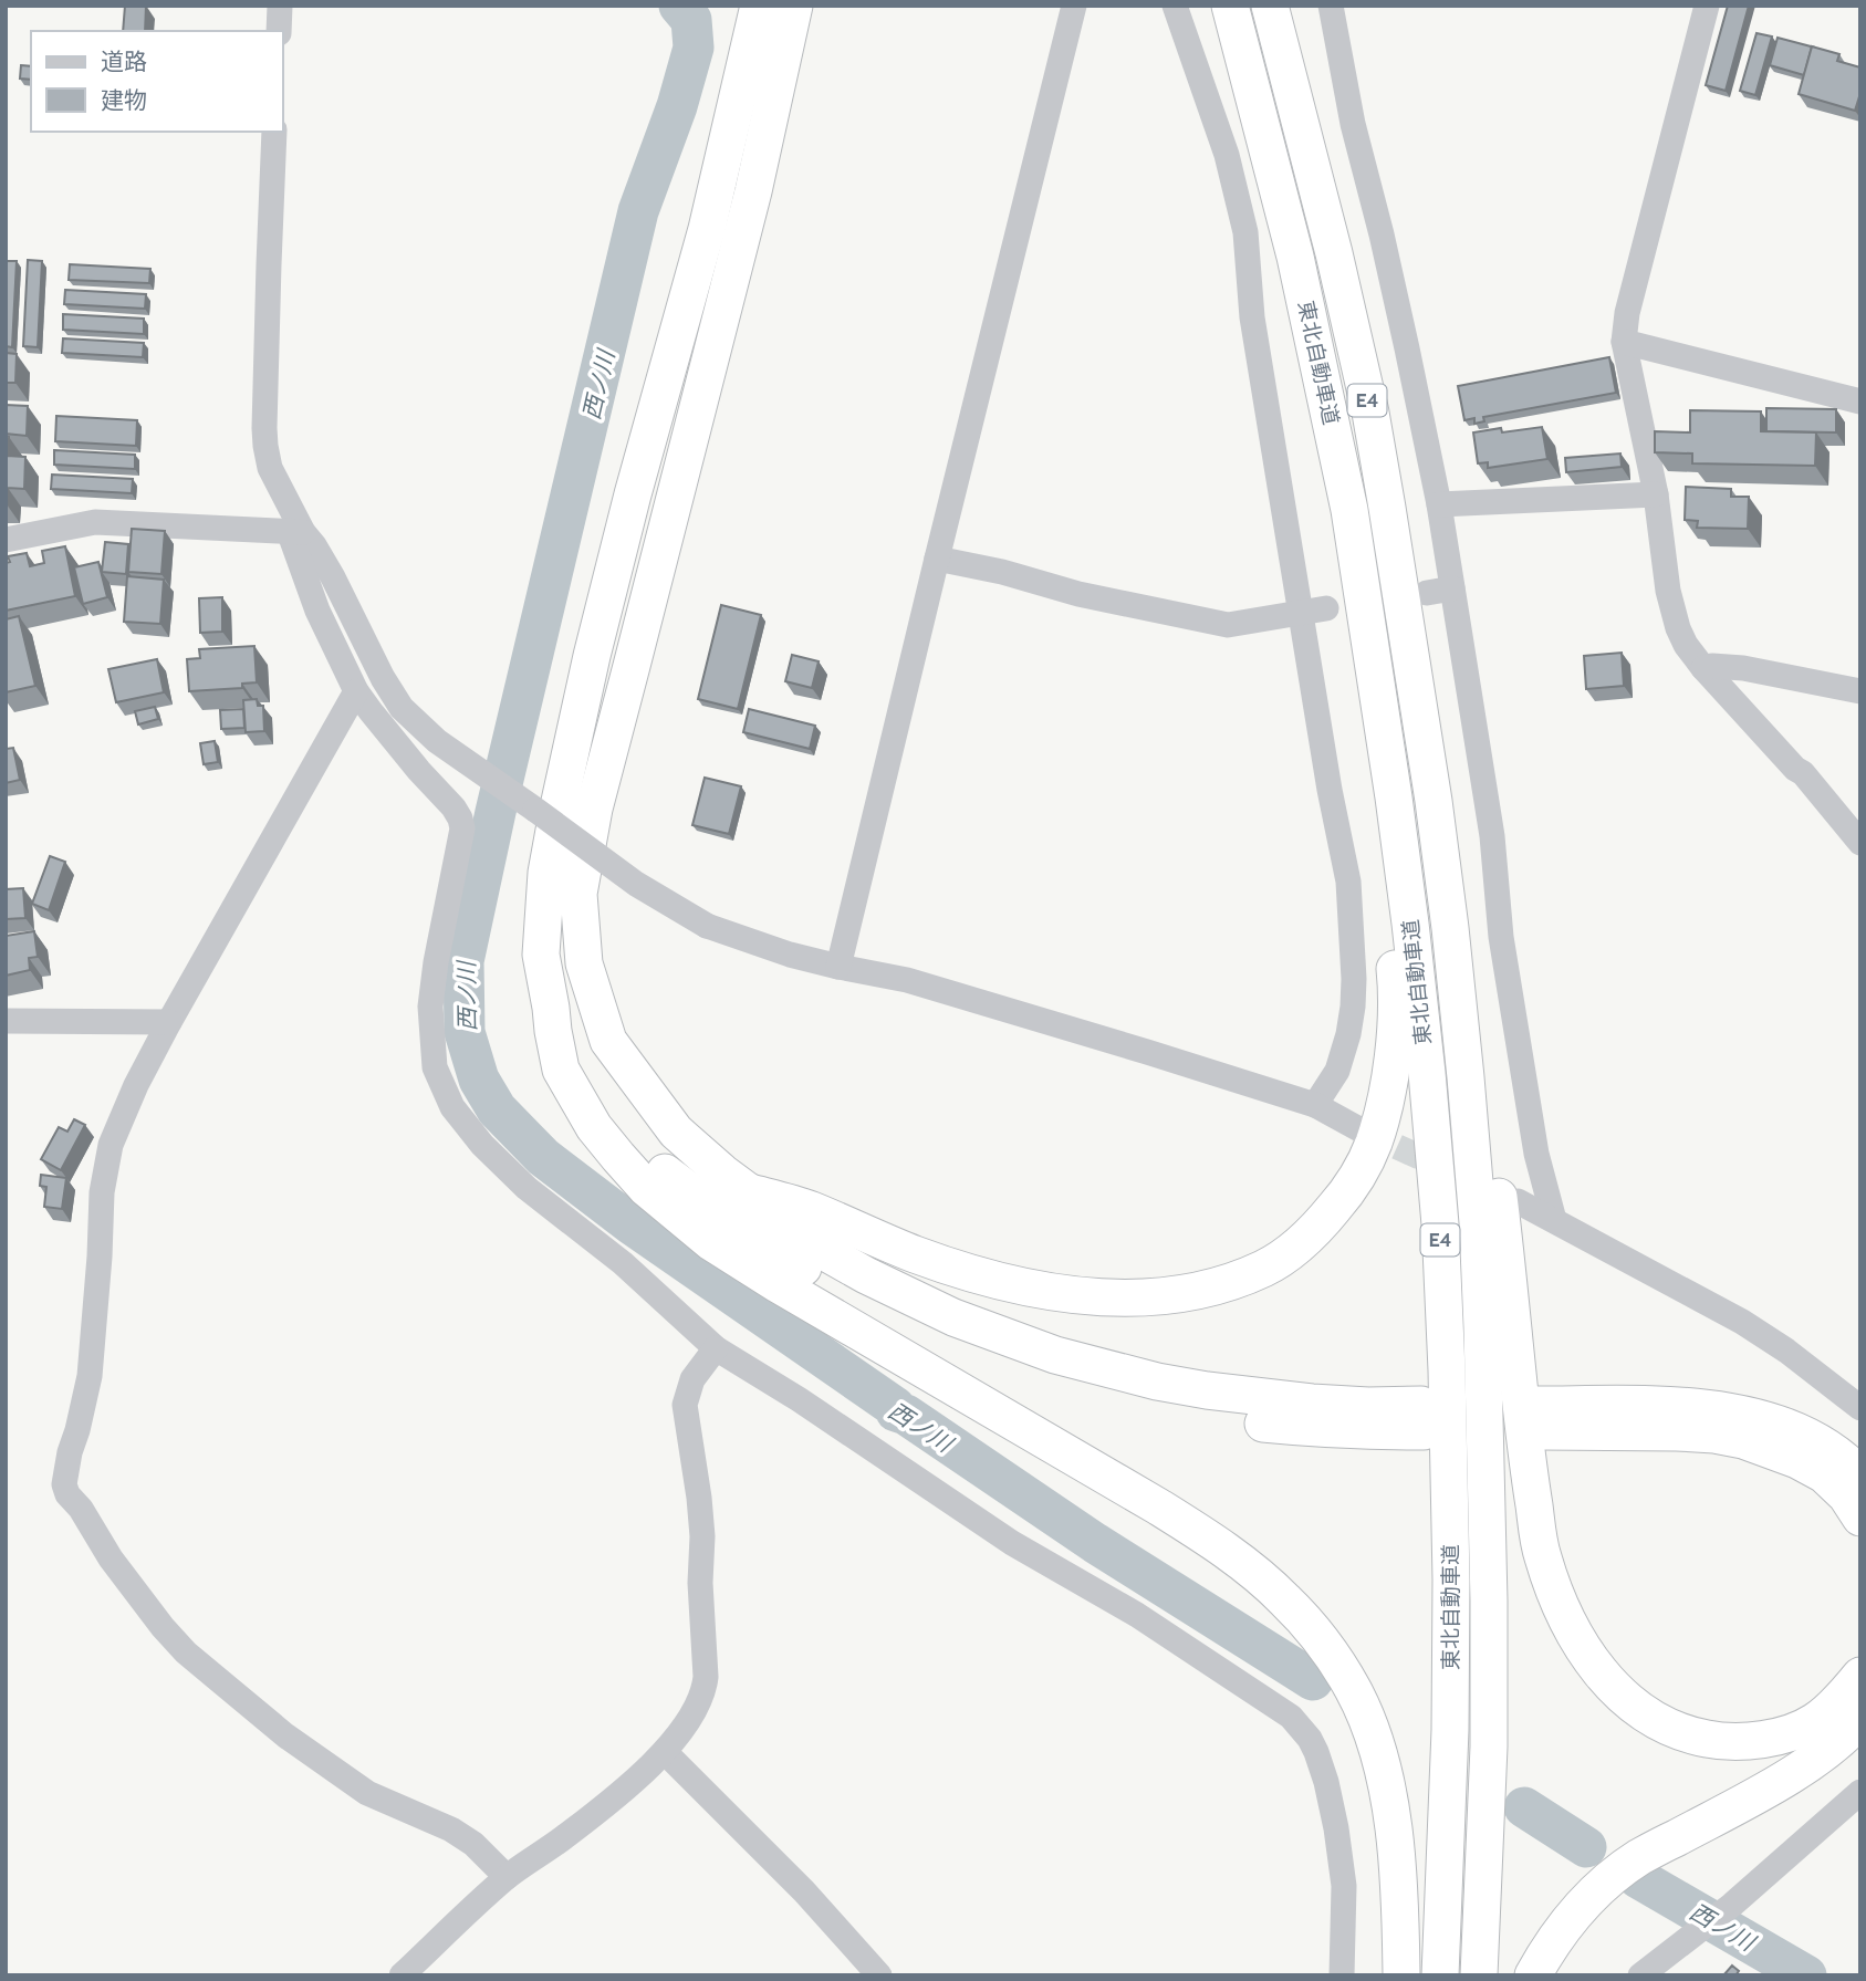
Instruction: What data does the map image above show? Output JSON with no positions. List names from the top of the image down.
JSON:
{
  "streets": {
    "highway": ["東北自動車道", "E4"]
  },
  "water": ["西ノ川"],
  "legend": ["道路", "建物"]
}
